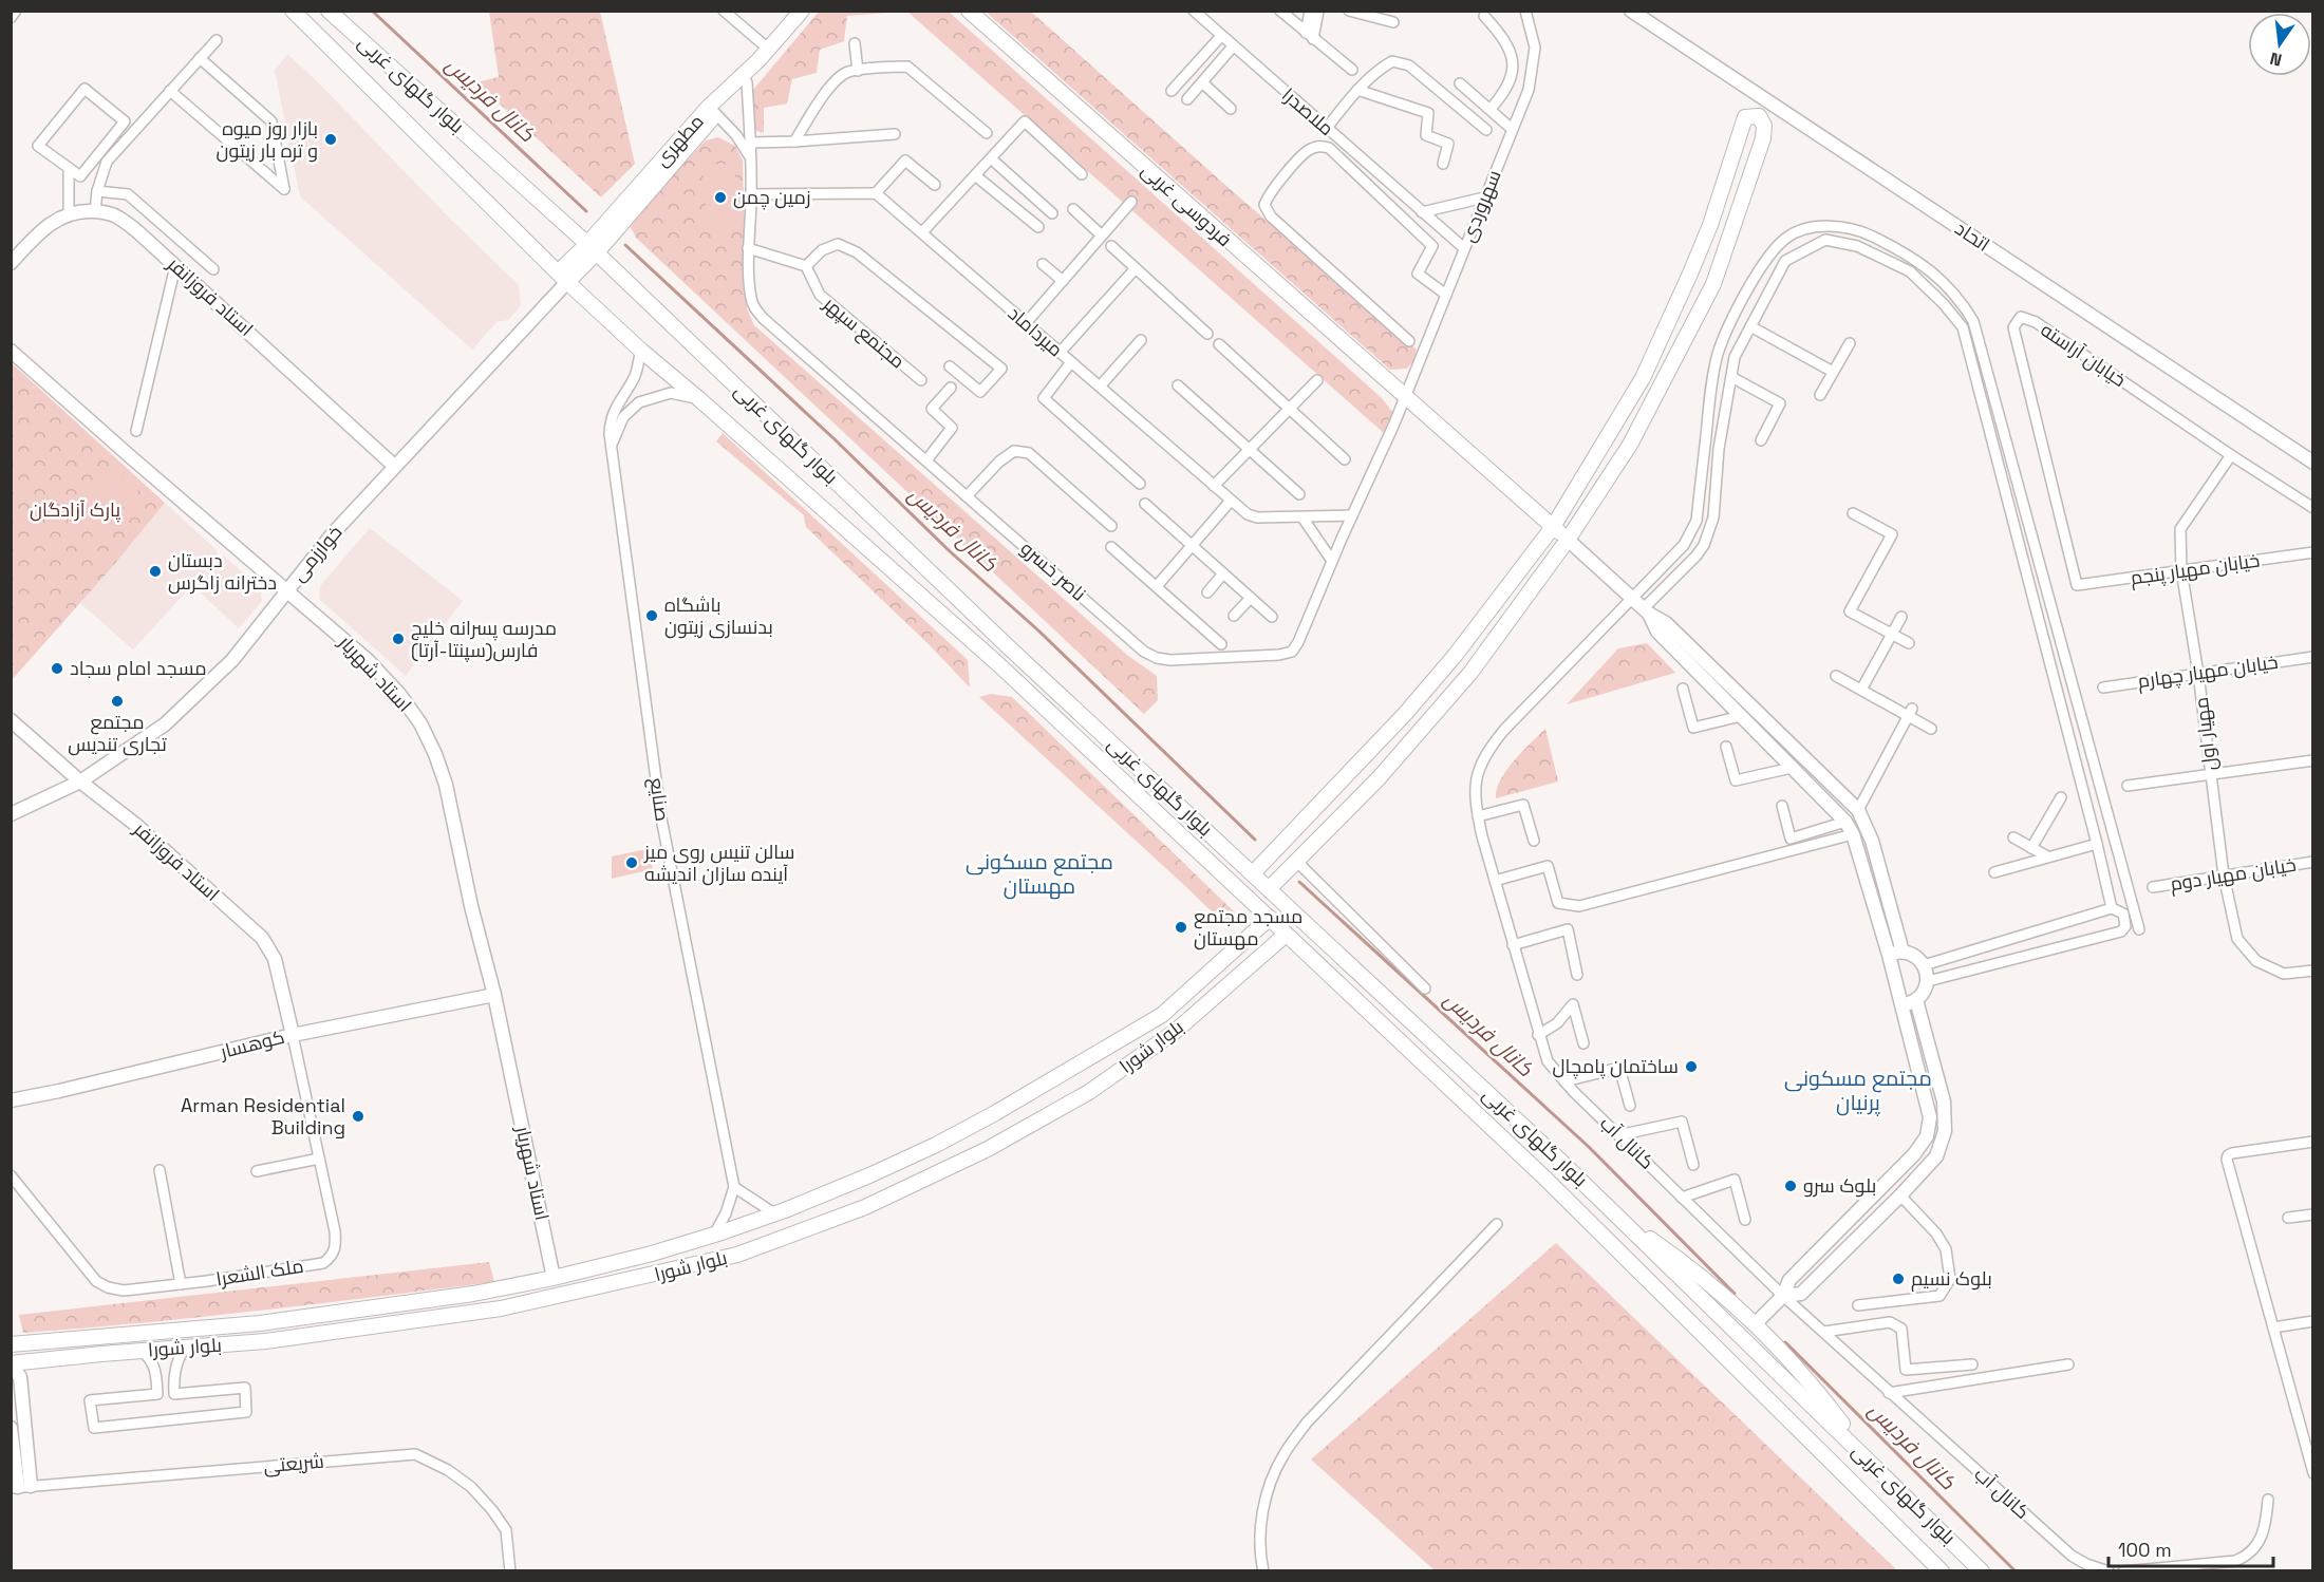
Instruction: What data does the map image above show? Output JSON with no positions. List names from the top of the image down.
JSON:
{
  "streets": {
    "main road": [
      "بلوار گلهای غربی",
      "مطهری",
      "فردوسی غربی",
      "بلوار شورا"
    ],
    "street": [
      "ملاصدرا",
      "سهروردی",
      "اتحاد",
      "استاد فروزانفر",
      "میرداماد",
      "مجتمع سپهر",
      "خیابان آراسته",
      "خوارزمی",
      "خیابان مهیار پنجم",
      "ناصر خسرو",
      "خیابان مهیار چهارم",
      "استاد شهریار",
      "مهیار اول",
      "صنایع",
      "خیابان مهیار دوم",
      "کوهسار",
      "کانال آب",
      "ملک الشعرا",
      "شریعتی"
    ]
  },
  "crossings": [
    ["بلوار گلهای غربی", "مطهری"],
    ["بلوار گلهای غربی", "خوارزمی"],
    ["بلوار گلهای غربی", "صنایع"],
    ["بلوار گلهای غربی", "بلوار شورا"],
    ["ملاصدرا", "سهروردی"],
    ["مطهری", "خوارزمی"],
    ["مطهری", "ناصر خسرو"],
    ["فردوسی غربی", "سهروردی"],
    ["فردوسی غربی", "ناصر خسرو"],
    ["سهروردی", "ناصر خسرو"],
    ["استاد فروزانفر", "خوارزمی"],
    ["استاد فروزانفر", "کوهسار"],
    ["استاد فروزانفر", "ملک الشعرا"],
    ["میرداماد", "ناصر خسرو"],
    ["خیابان آراسته", "خیابان مهیار پنجم"],
    ["خیابان آراسته", "مهیار اول"],
    ["خوارزمی", "استاد شهریار"],
    ["خیابان مهیار پنجم", "مهیار اول"],
    ["خیابان مهیار چهارم", "مهیار اول"],
    ["استاد شهریار", "کوهسار"],
    ["استاد شهریار", "بلوار شورا"],
    ["مهیار اول", "خیابان مهیار دوم"],
    ["کوهسار", "ملک الشعرا"]
  ],
  "districts": ["مجتمع مسکونی مهستان", "مجتمع مسکونی پرنیان"],
  "water": ["کانال فردیس"],
  "parks": ["پارک آزادگان"],
  "places": [
    "بازار روز میوه و تره بار زیتون",
    "زمین چمن",
    "دبستان دخترانه زاگرس",
    "باشگاه بدنسازی زیتون",
    "مدرسه پسرانه خلیج فارس(سپنتا-آرتا)",
    "مسجد امام سجاد",
    "مجتمع تجاری تندیس",
    "سالن تنیس روی میز آینده سازان اندیشه",
    "مسجد مجتمع مهستان",
    "ساختمان پامچال",
    "Arman Residential Building",
    "بلوک سرو",
    "بلوک نسیم"
  ],
  "scale_bar": "100 m",
  "north": "bottom"
}
